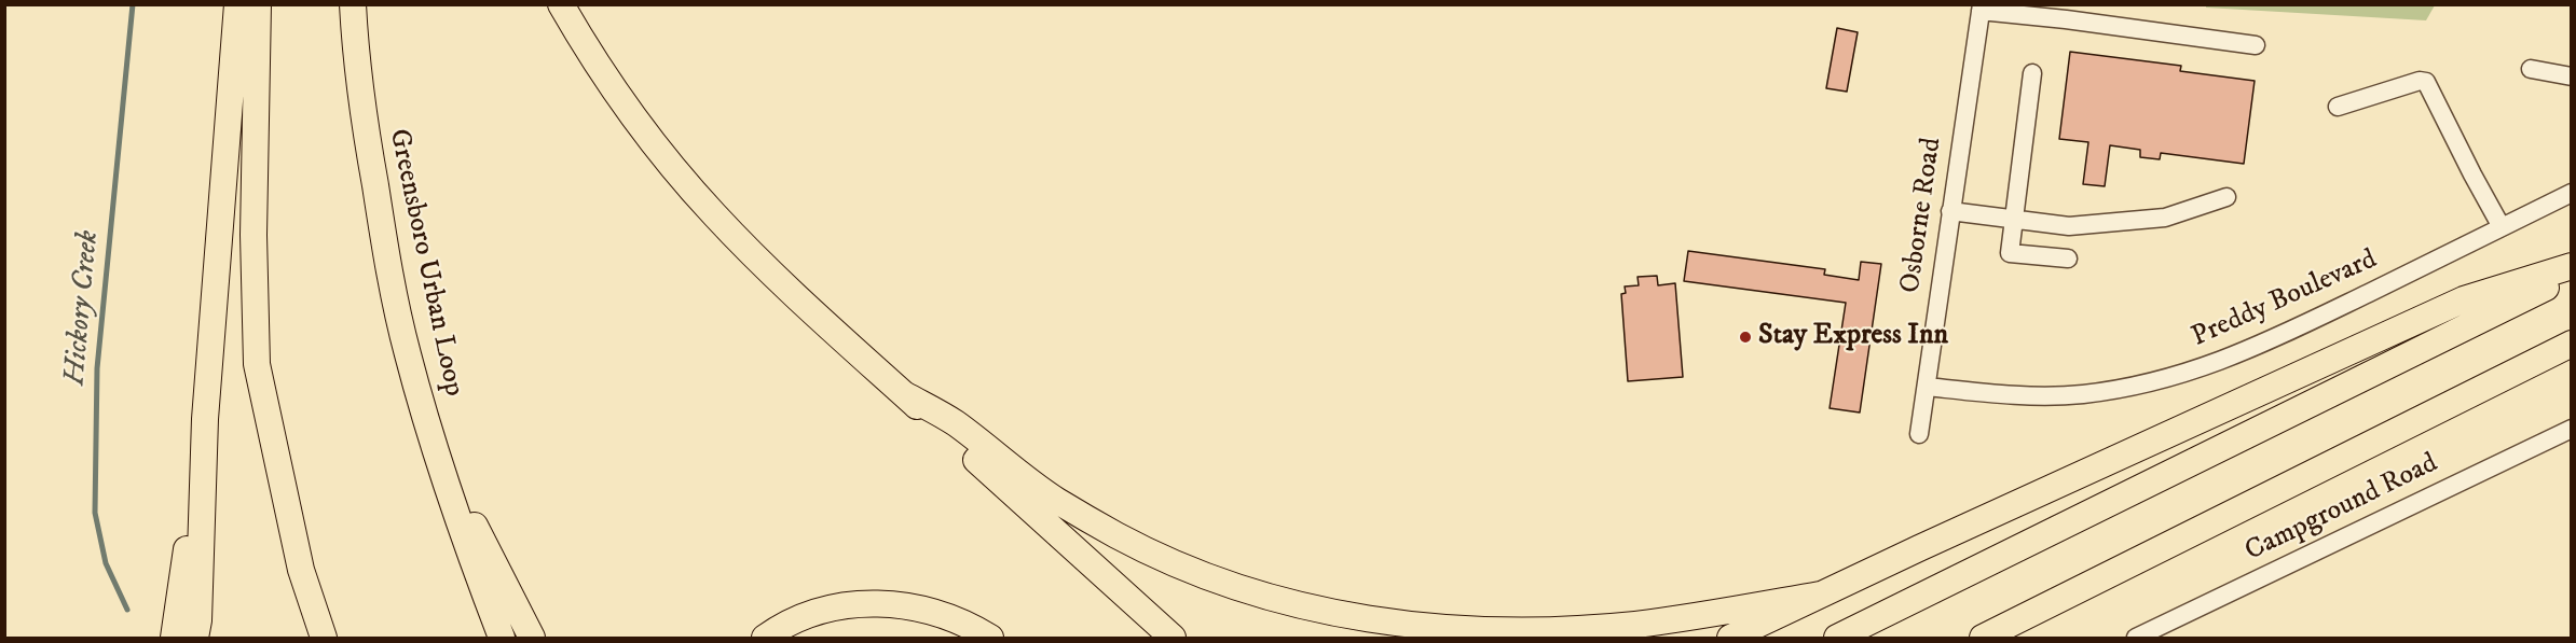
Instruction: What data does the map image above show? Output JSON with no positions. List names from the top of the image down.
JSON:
{
  "streets": {
    "highway": ["Greensboro Urban Loop"],
    "street": ["Osborne Road", "Preddy Boulevard", "Campground Road"]
  },
  "crossings": [
    ["Osborne Road", "Preddy Boulevard"]
  ],
  "water": ["Hickory Creek"],
  "places": ["Stay Express Inn"]
}
